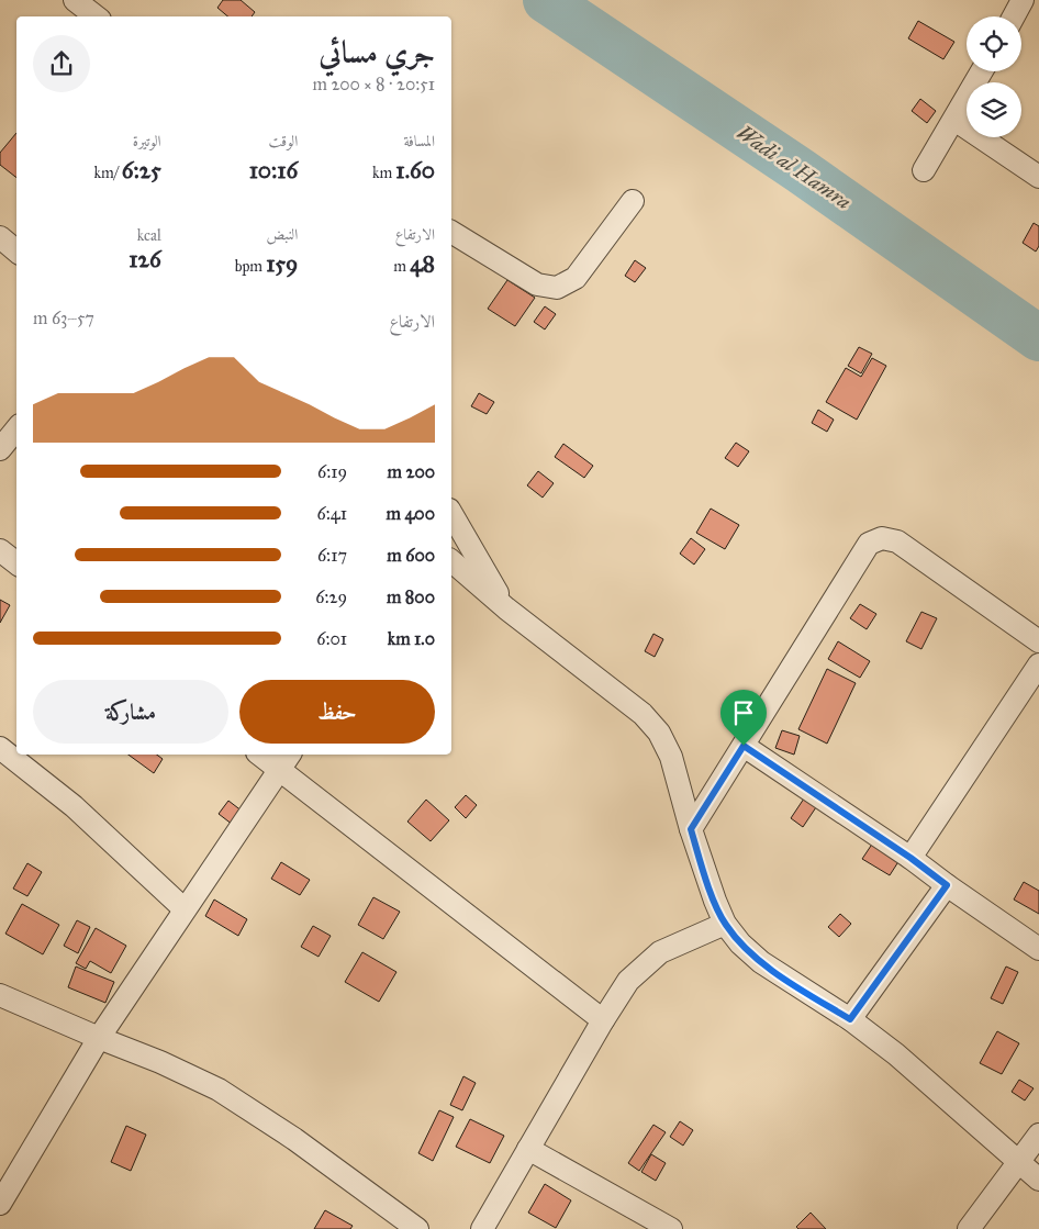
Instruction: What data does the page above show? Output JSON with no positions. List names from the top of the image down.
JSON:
{
  "water": ["Wadi al Hamra"],
  "page": {
    "heading": ["جري مسائي", "20:51 · 8 × 200 m"],
    "stats": [
      ["المسافة", "1.60 km"],
      ["الوقت", "10:16"],
      ["الوتيرة", "6:25 /km"],
      ["الارتفاع", "48 m"],
      ["النبض", "159 bpm"],
      ["kcal", "126"]
    ],
    "chart": ["الارتفاع", "57–63 m"],
    "list": [
      {
        "name": "200 m",
        "note": "6:19"
      },
      {
        "name": "400 m",
        "note": "6:41"
      },
      {
        "name": "600 m",
        "note": "6:17"
      },
      {
        "name": "800 m",
        "note": "6:29"
      },
      {
        "name": "1.0 km",
        "note": "6:01"
      }
    ],
    "buttons": ["حفظ", "مشاركة"]
  }
}
